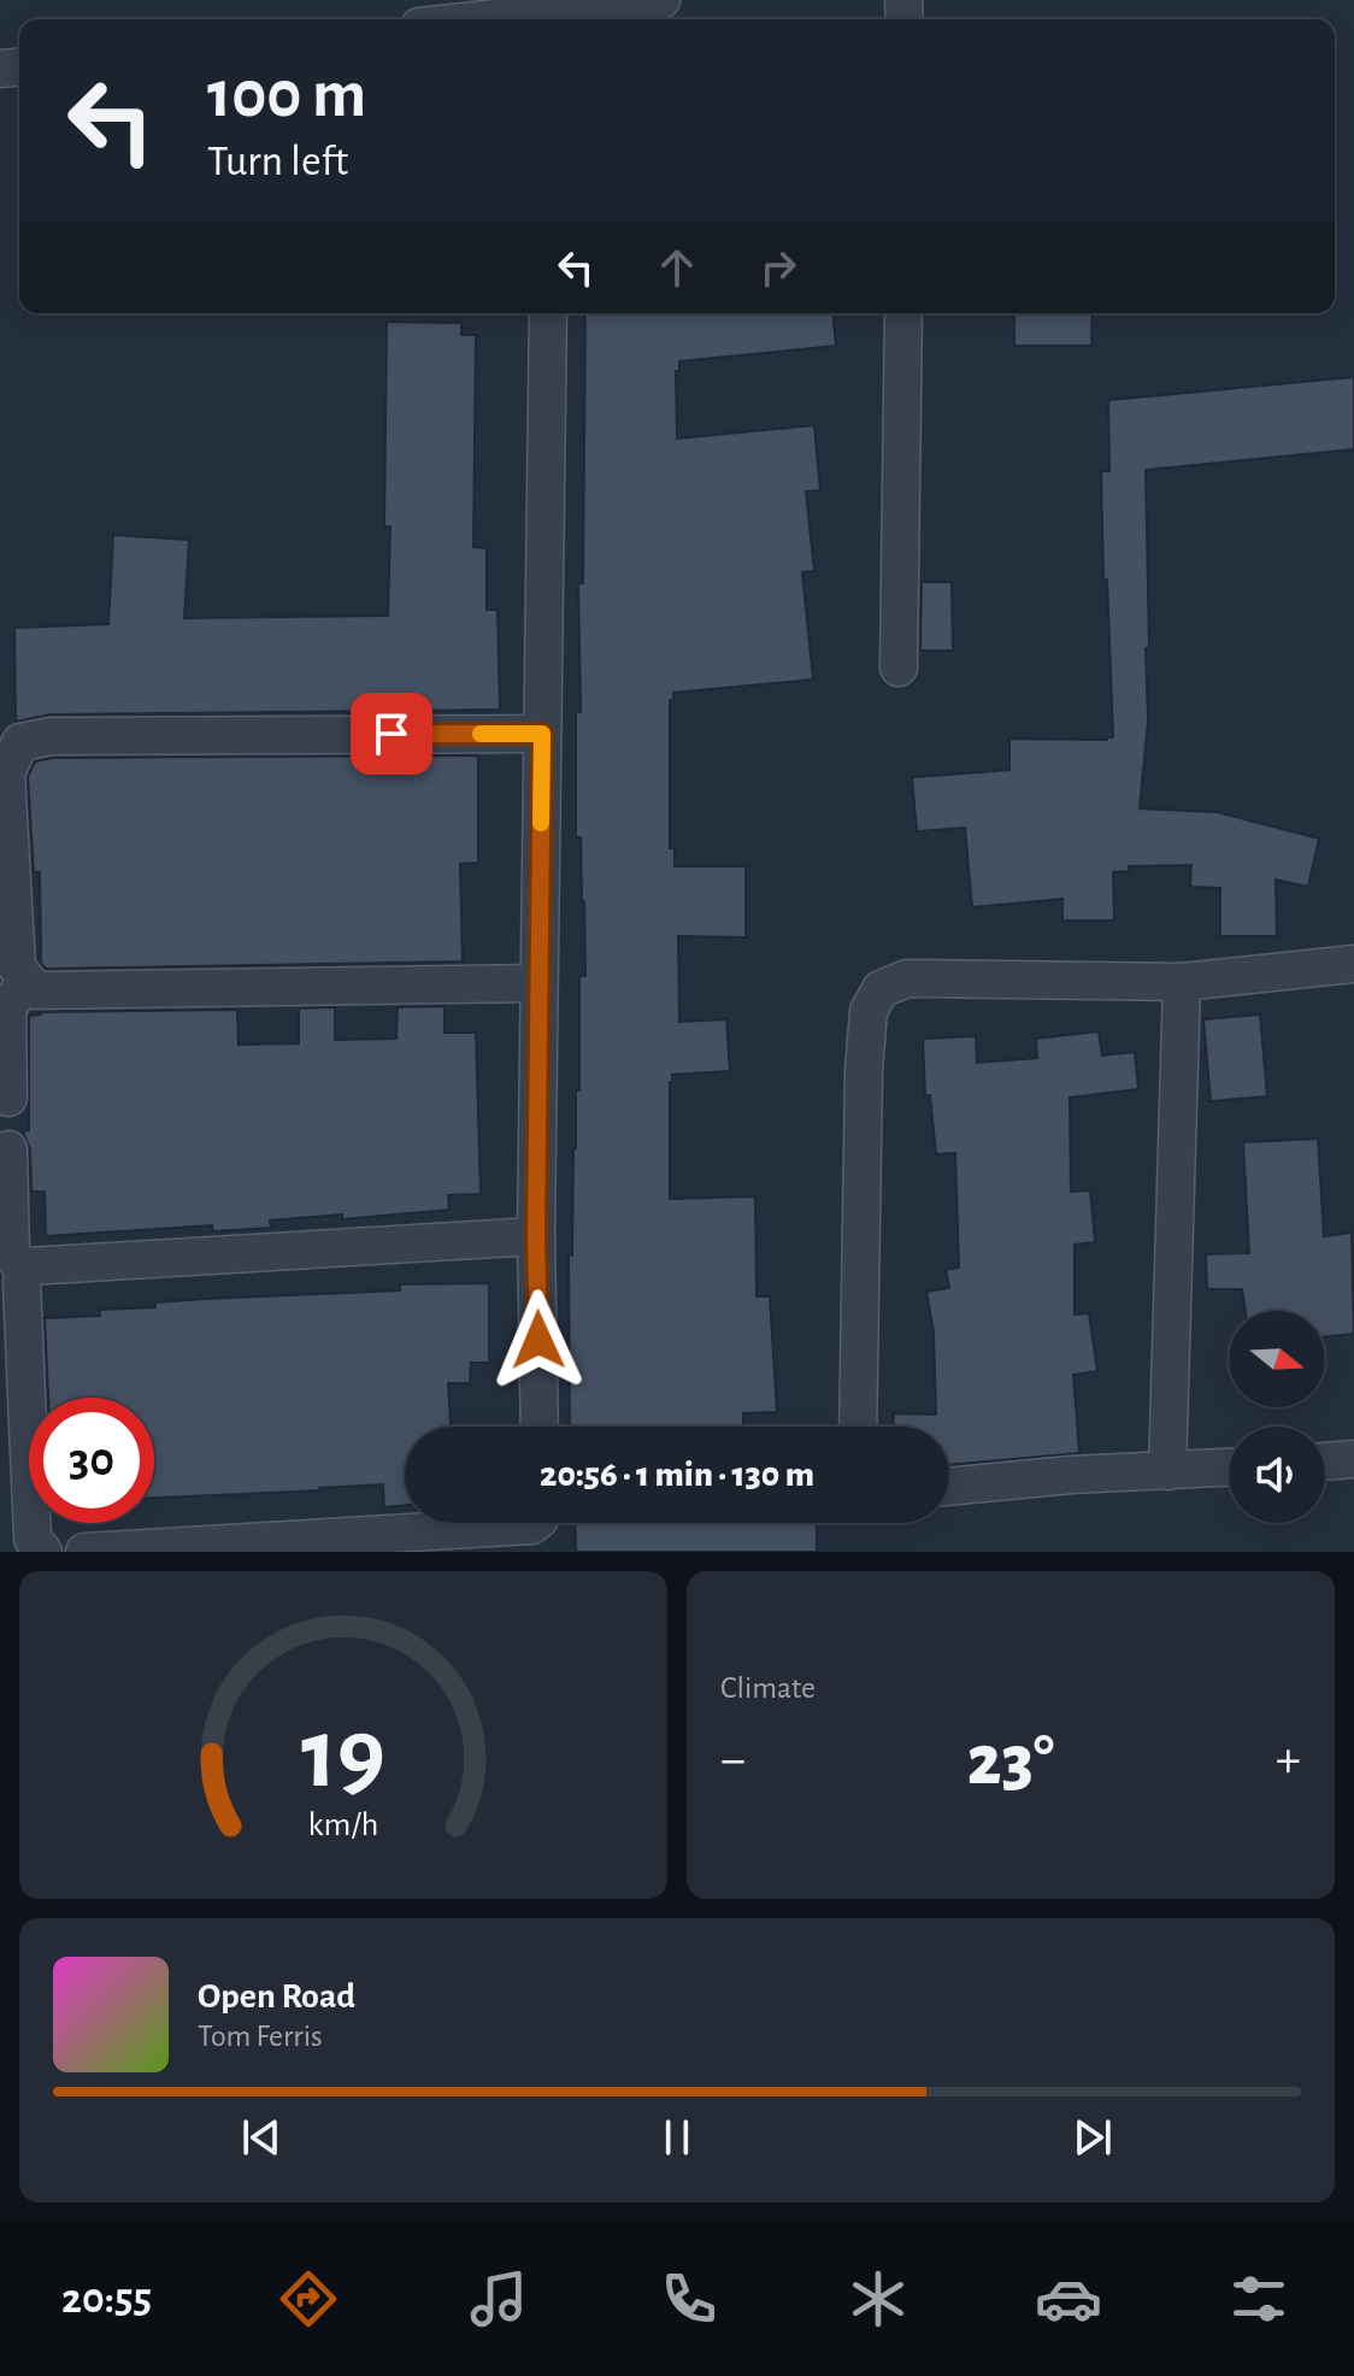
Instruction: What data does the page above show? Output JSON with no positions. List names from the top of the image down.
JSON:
{
  "north": "right",
  "page": {
    "turn": ["100 m", "Turn left"],
    "limit": "30",
    "trip": "20:56 · 1 min · 130 m",
    "tile": "Climate",
    "heat": ["−", "23°", "+"],
    "song": ["Open Road", "Tom Ferris"],
    "tabs": "20:55",
    "gauge": ["19", "km/h"]
  }
}
